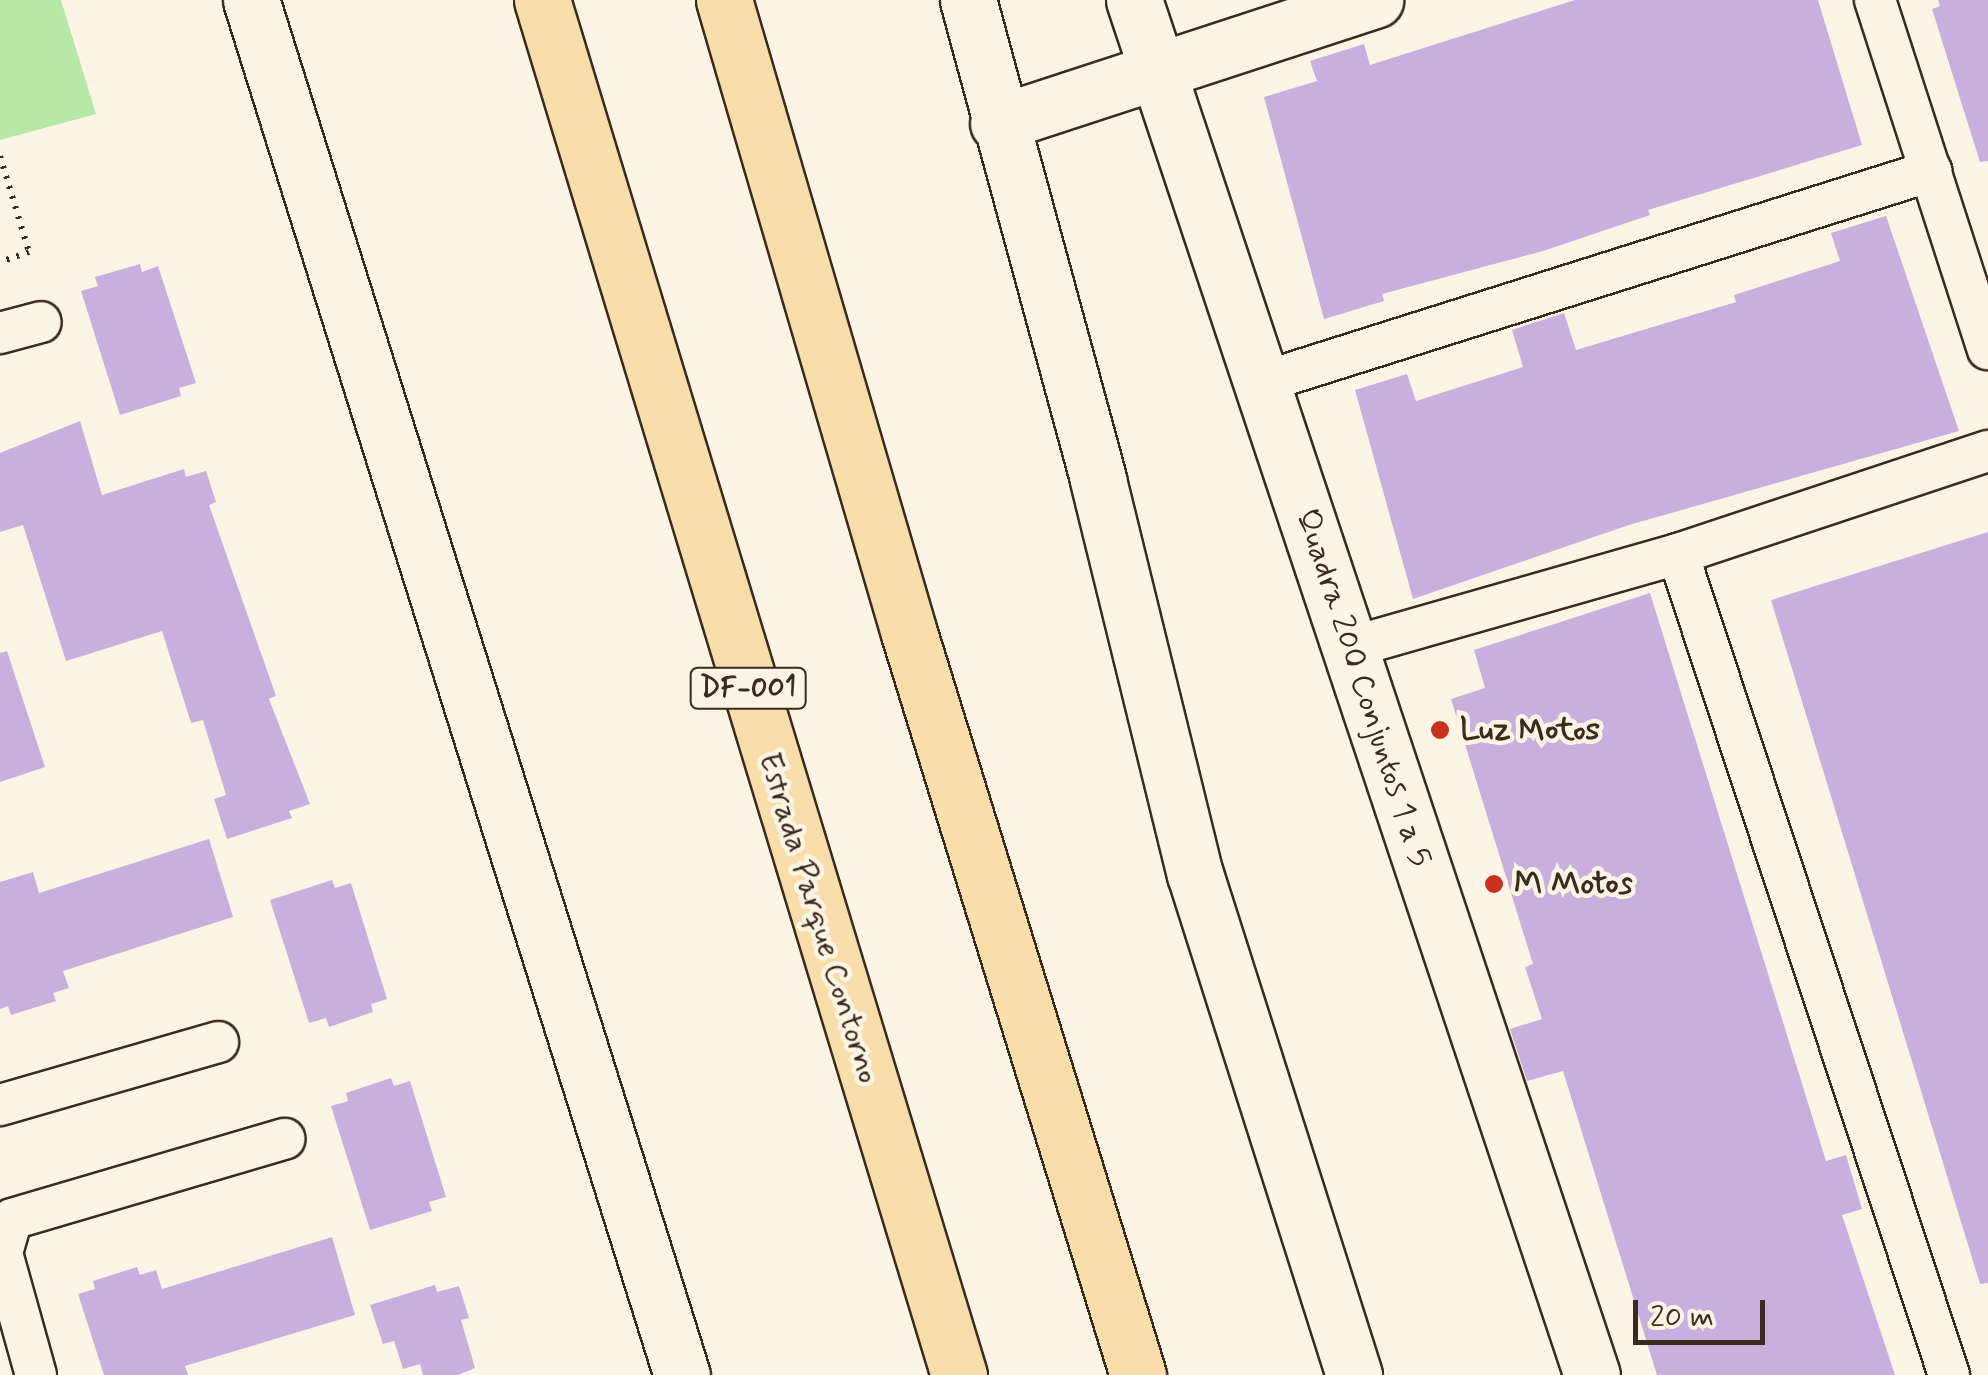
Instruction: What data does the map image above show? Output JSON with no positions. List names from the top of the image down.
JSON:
{
  "streets": {
    "highway": ["DF-001", "Estrada Parque Contorno"],
    "main road": ["Quadra 200 Conjuntos 1 a 5"]
  },
  "places": ["Luz Motos", "M Motos"],
  "scale_bar": "20 m"
}
